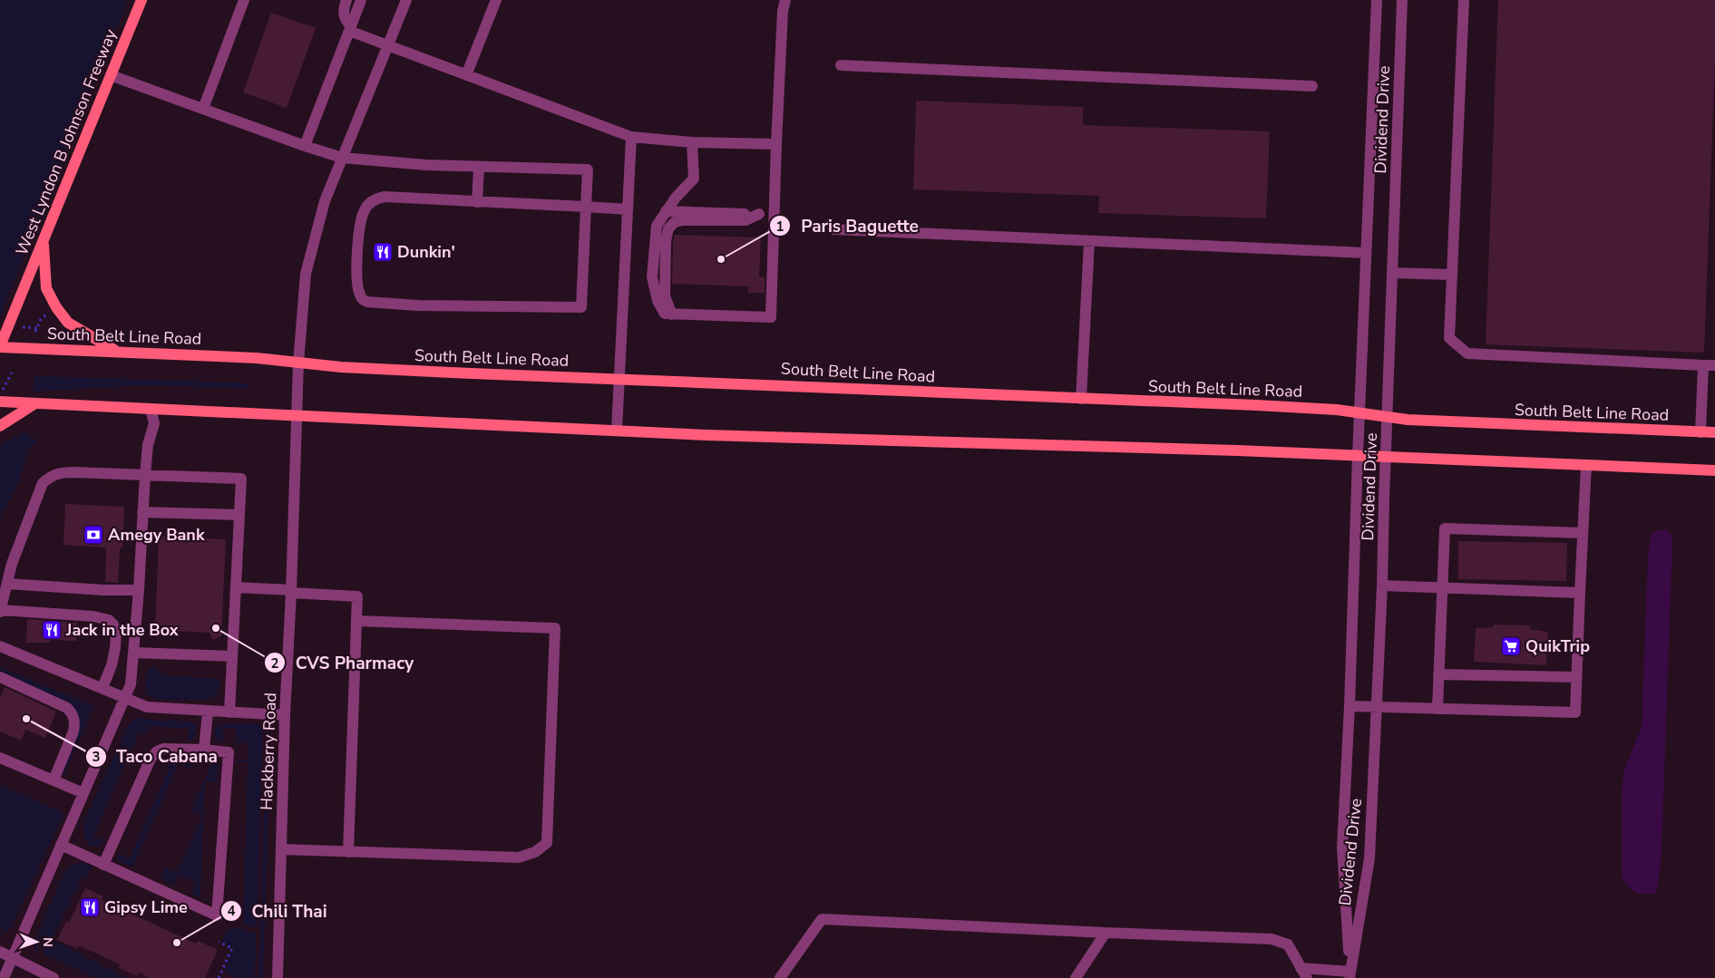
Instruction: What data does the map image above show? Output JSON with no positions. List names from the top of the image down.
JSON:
{
  "streets": {
    "main road": ["West Lyndon B Johnson Freeway", "South Belt Line Road"],
    "street": ["Dividend Drive", "Hackberry Road"]
  },
  "crossings": [
    ["Dividend Drive", "South Belt Line Road"],
    ["West Lyndon B Johnson Freeway", "South Belt Line Road"],
    ["South Belt Line Road", "Hackberry Road"]
  ],
  "places": {
    "restaurant": ["Dunkin'", "Jack in the Box", "Gipsy Lime"],
    "other": [
      "Paris Baguette",
      "CVS Pharmacy",
      "Taco Cabana",
      "Chili Thai"
    ],
    "bank": ["Amegy Bank"],
    "supermarket": ["QuikTrip"]
  },
  "north": "right"
}
